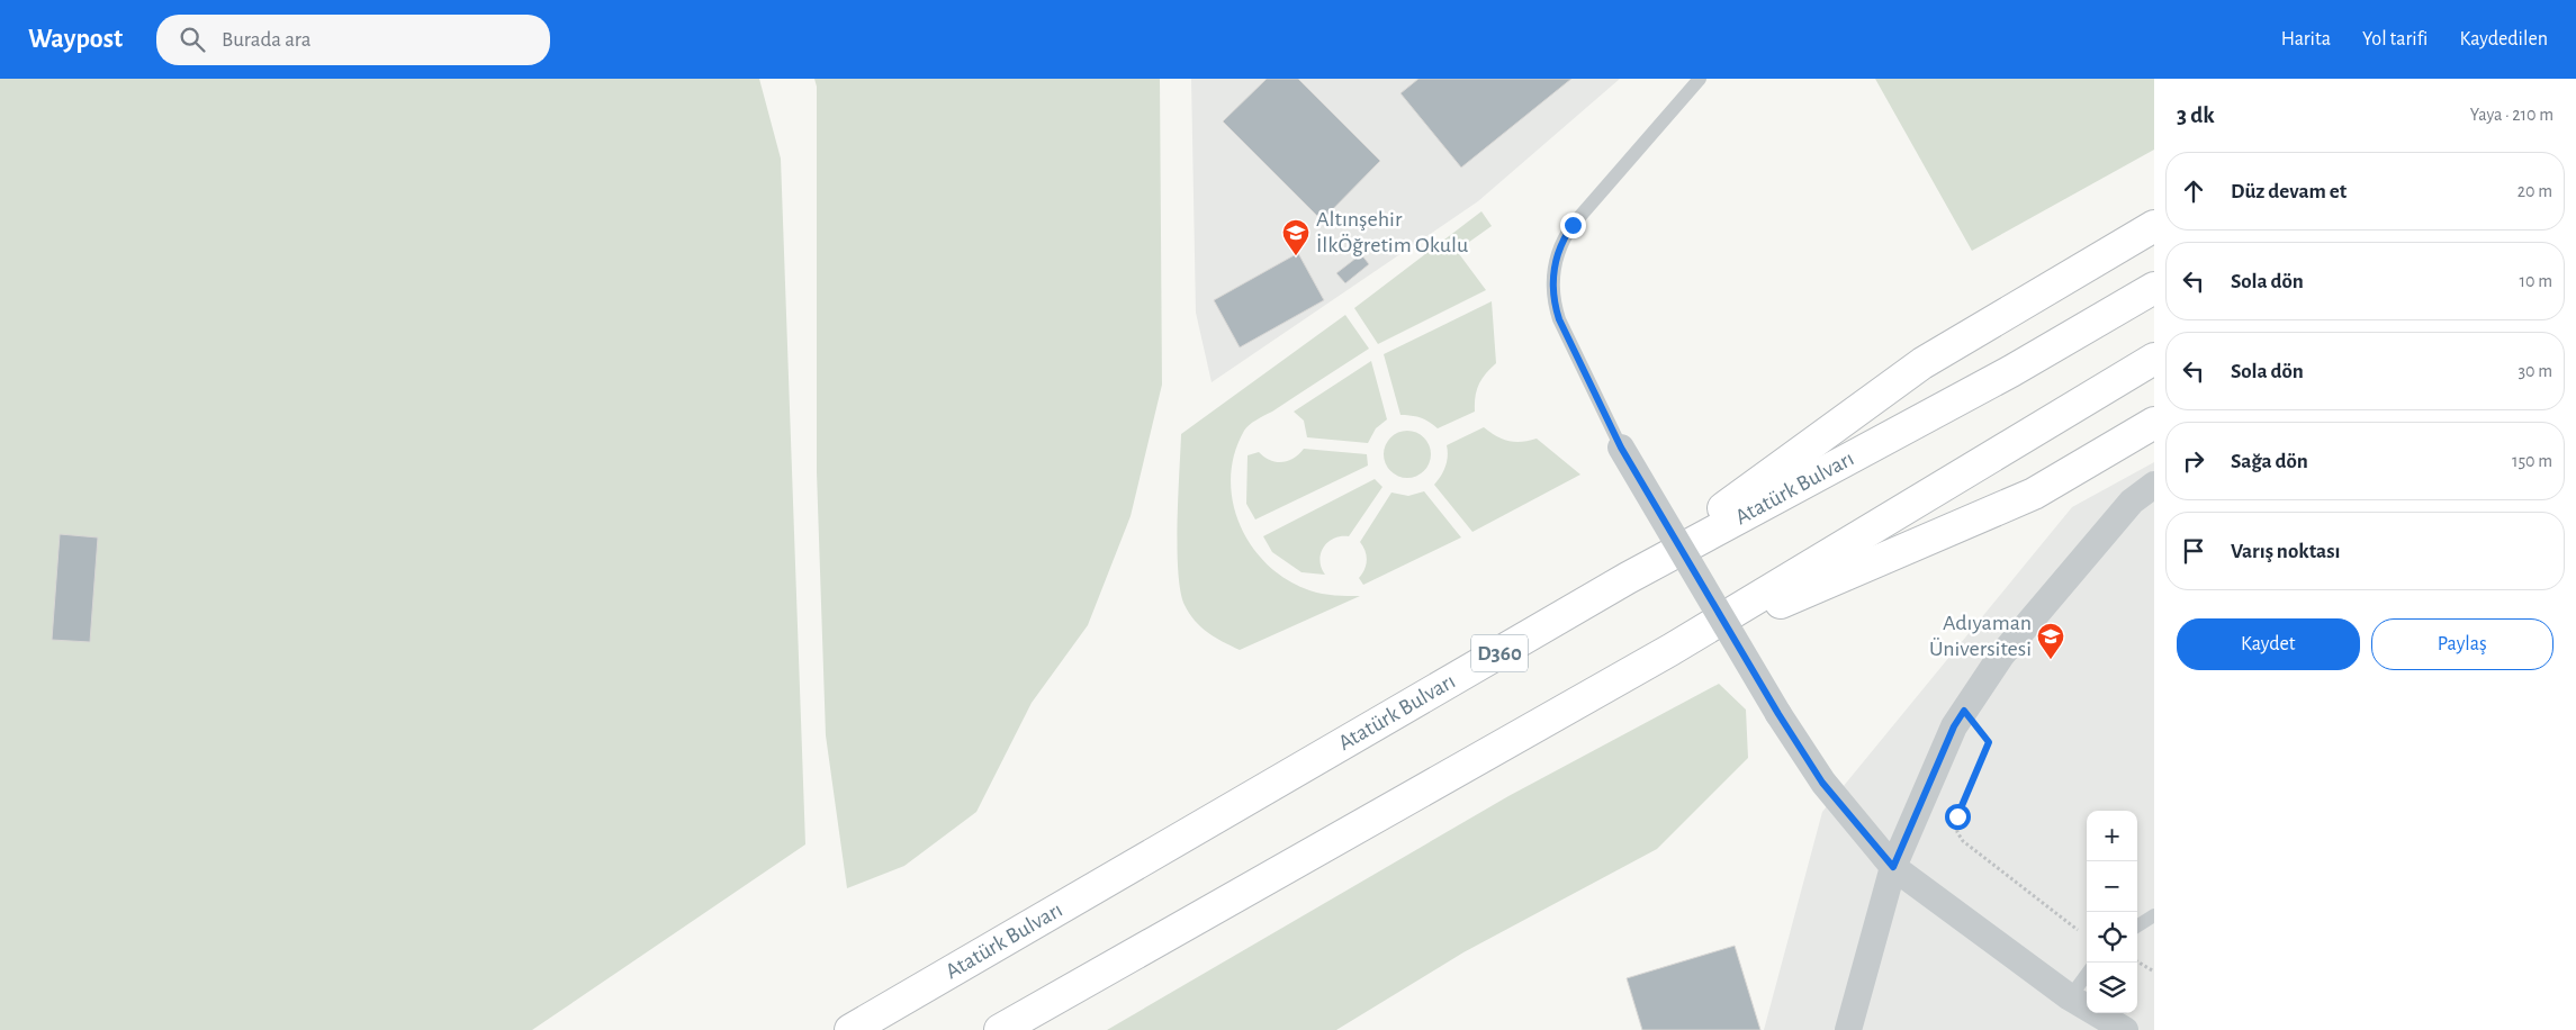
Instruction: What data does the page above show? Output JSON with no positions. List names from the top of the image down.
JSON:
{
  "streets": {
    "highway": ["Atatürk Bulvarı", "D360"]
  },
  "places": {
    "school or university": ["Altınşehir İlkÖğretim Okulu", "Adıyaman Üniversitesi"]
  },
  "page": {
    "header": "Waypost",
    "search": "Burada ara",
    "nav": ["Harita", "Yol tarifi", "Kaydedilen"],
    "heading": ["3 dk", "Yaya · 210 m"],
    "list": [
      ["Düz devam et", "20 m"],
      ["Sola dön", "10 m"],
      ["Sola dön", "30 m"],
      ["Sağa dön", "150 m"],
      "Varış noktası"
    ],
    "buttons": ["Kaydet", "Paylaş"],
    "map_buttons": ["+", "−"]
  }
}
